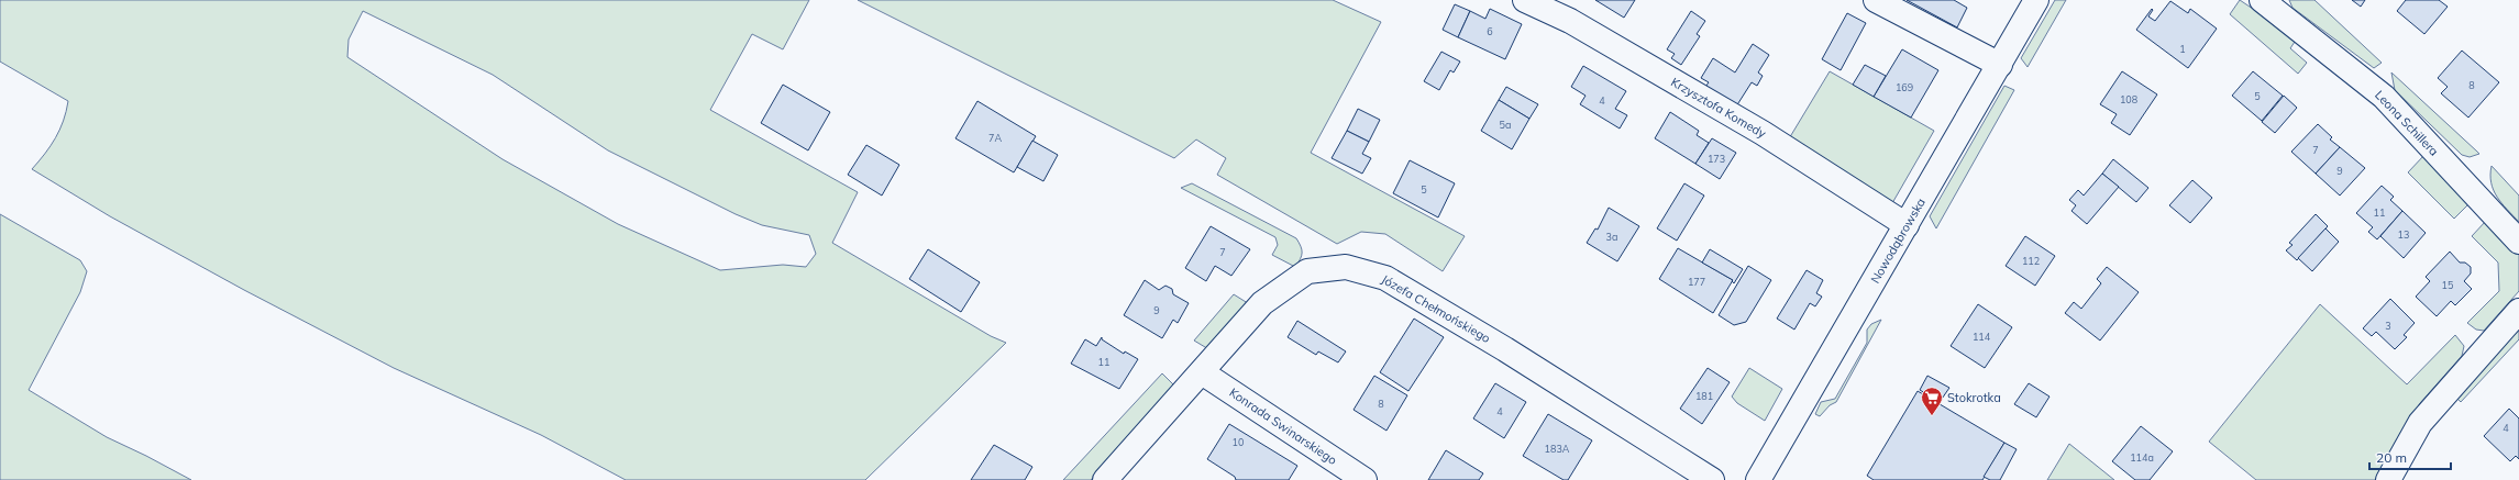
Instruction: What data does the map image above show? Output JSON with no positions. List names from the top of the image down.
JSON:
{
  "streets": {
    "street": [
      "Krzysztofa Komedy",
      "Leona Schillera",
      "Nowodąbrowska",
      "Józefa Chełmońskiego",
      "Konrada Swinarskiego"
    ]
  },
  "crossings": [
    ["Krzysztofa Komedy", "Nowodąbrowska"],
    ["Józefa Chełmońskiego", "Konrada Swinarskiego"]
  ],
  "places": {
    "supermarket": ["Stokrotka"]
  },
  "house_numbers": [
    "6",
    "1",
    "8",
    "169",
    "5",
    "108",
    "4",
    "5a",
    "7A",
    "7",
    "173",
    "9",
    "5",
    "11",
    "13",
    "3a",
    "7",
    "112",
    "177",
    "15",
    "9",
    "3",
    "114",
    "11",
    "181",
    "8",
    "4",
    "4",
    "10",
    "183A",
    "114a"
  ],
  "scale_bar": "20 m"
}
